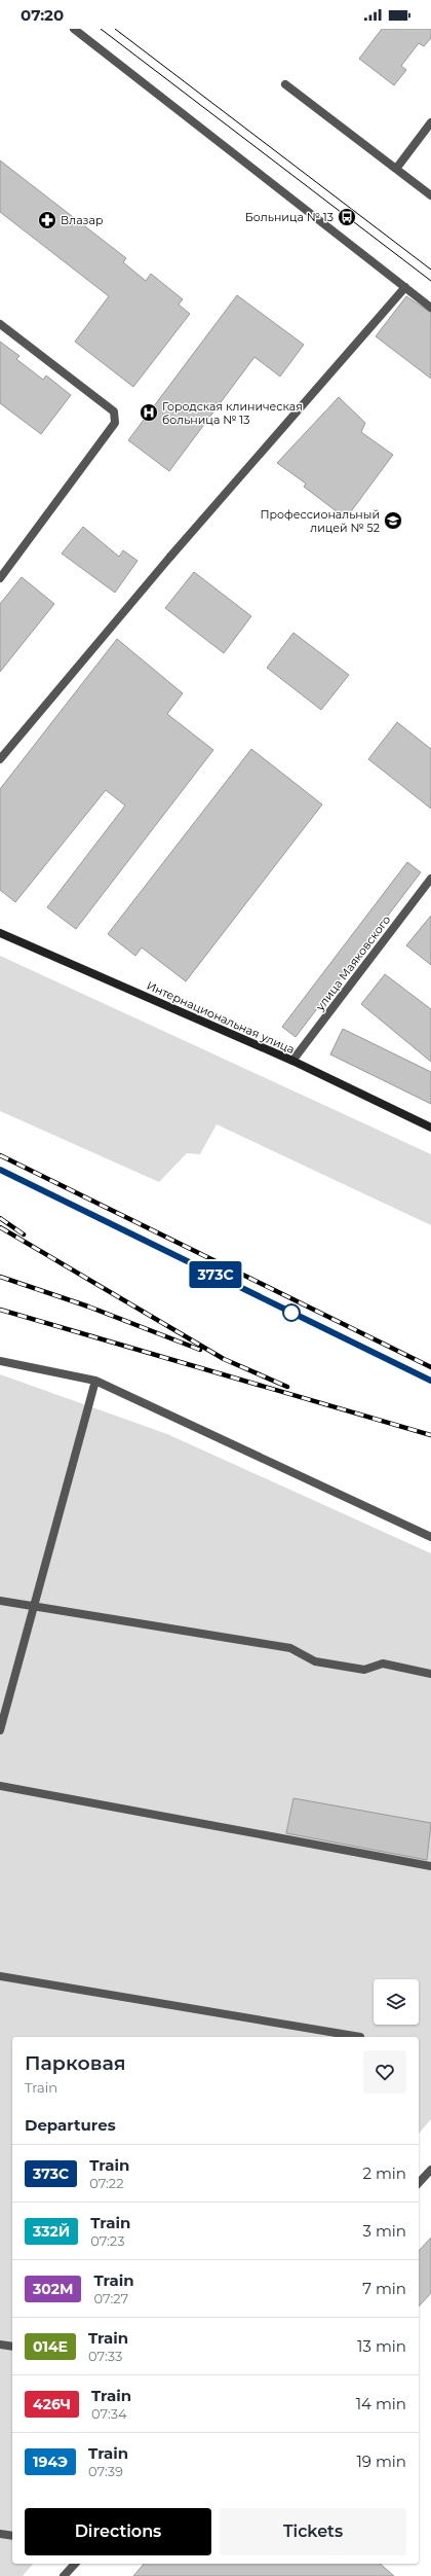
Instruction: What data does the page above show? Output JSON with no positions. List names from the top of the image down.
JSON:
{
  "streets": {
    "main road": ["Интернациональная улица"],
    "street": ["улица Маяковского"]
  },
  "crossings": [
    ["улица Маяковского", "Интернациональная улица"]
  ],
  "places": {
    "bus stop": ["Больница № 13"],
    "pharmacy": ["Влазар"],
    "hospital": ["Городская клиническая больница № 13"],
    "school or university": ["Профессиональный лицей № 52"]
  },
  "page": {
    "status": "07:20",
    "on_map": "373C",
    "heading": [
      ["Парковая", "Train"],
      "Departures"
    ],
    "list": [
      {
        "mark": "373C",
        "name": "Train",
        "note": "07:22",
        "value": "2 min"
      },
      {
        "mark": "332Й",
        "name": "Train",
        "note": "07:23",
        "value": "3 min"
      },
      {
        "mark": "302М",
        "name": "Train",
        "note": "07:27",
        "value": "7 min"
      },
      {
        "mark": "014Е",
        "name": "Train",
        "note": "07:33",
        "value": "13 min"
      },
      {
        "mark": "426Ч",
        "name": "Train",
        "note": "07:34",
        "value": "14 min"
      },
      {
        "mark": "194Э",
        "name": "Train",
        "note": "07:39",
        "value": "19 min"
      }
    ],
    "buttons": ["Directions", "Tickets"]
  }
}
